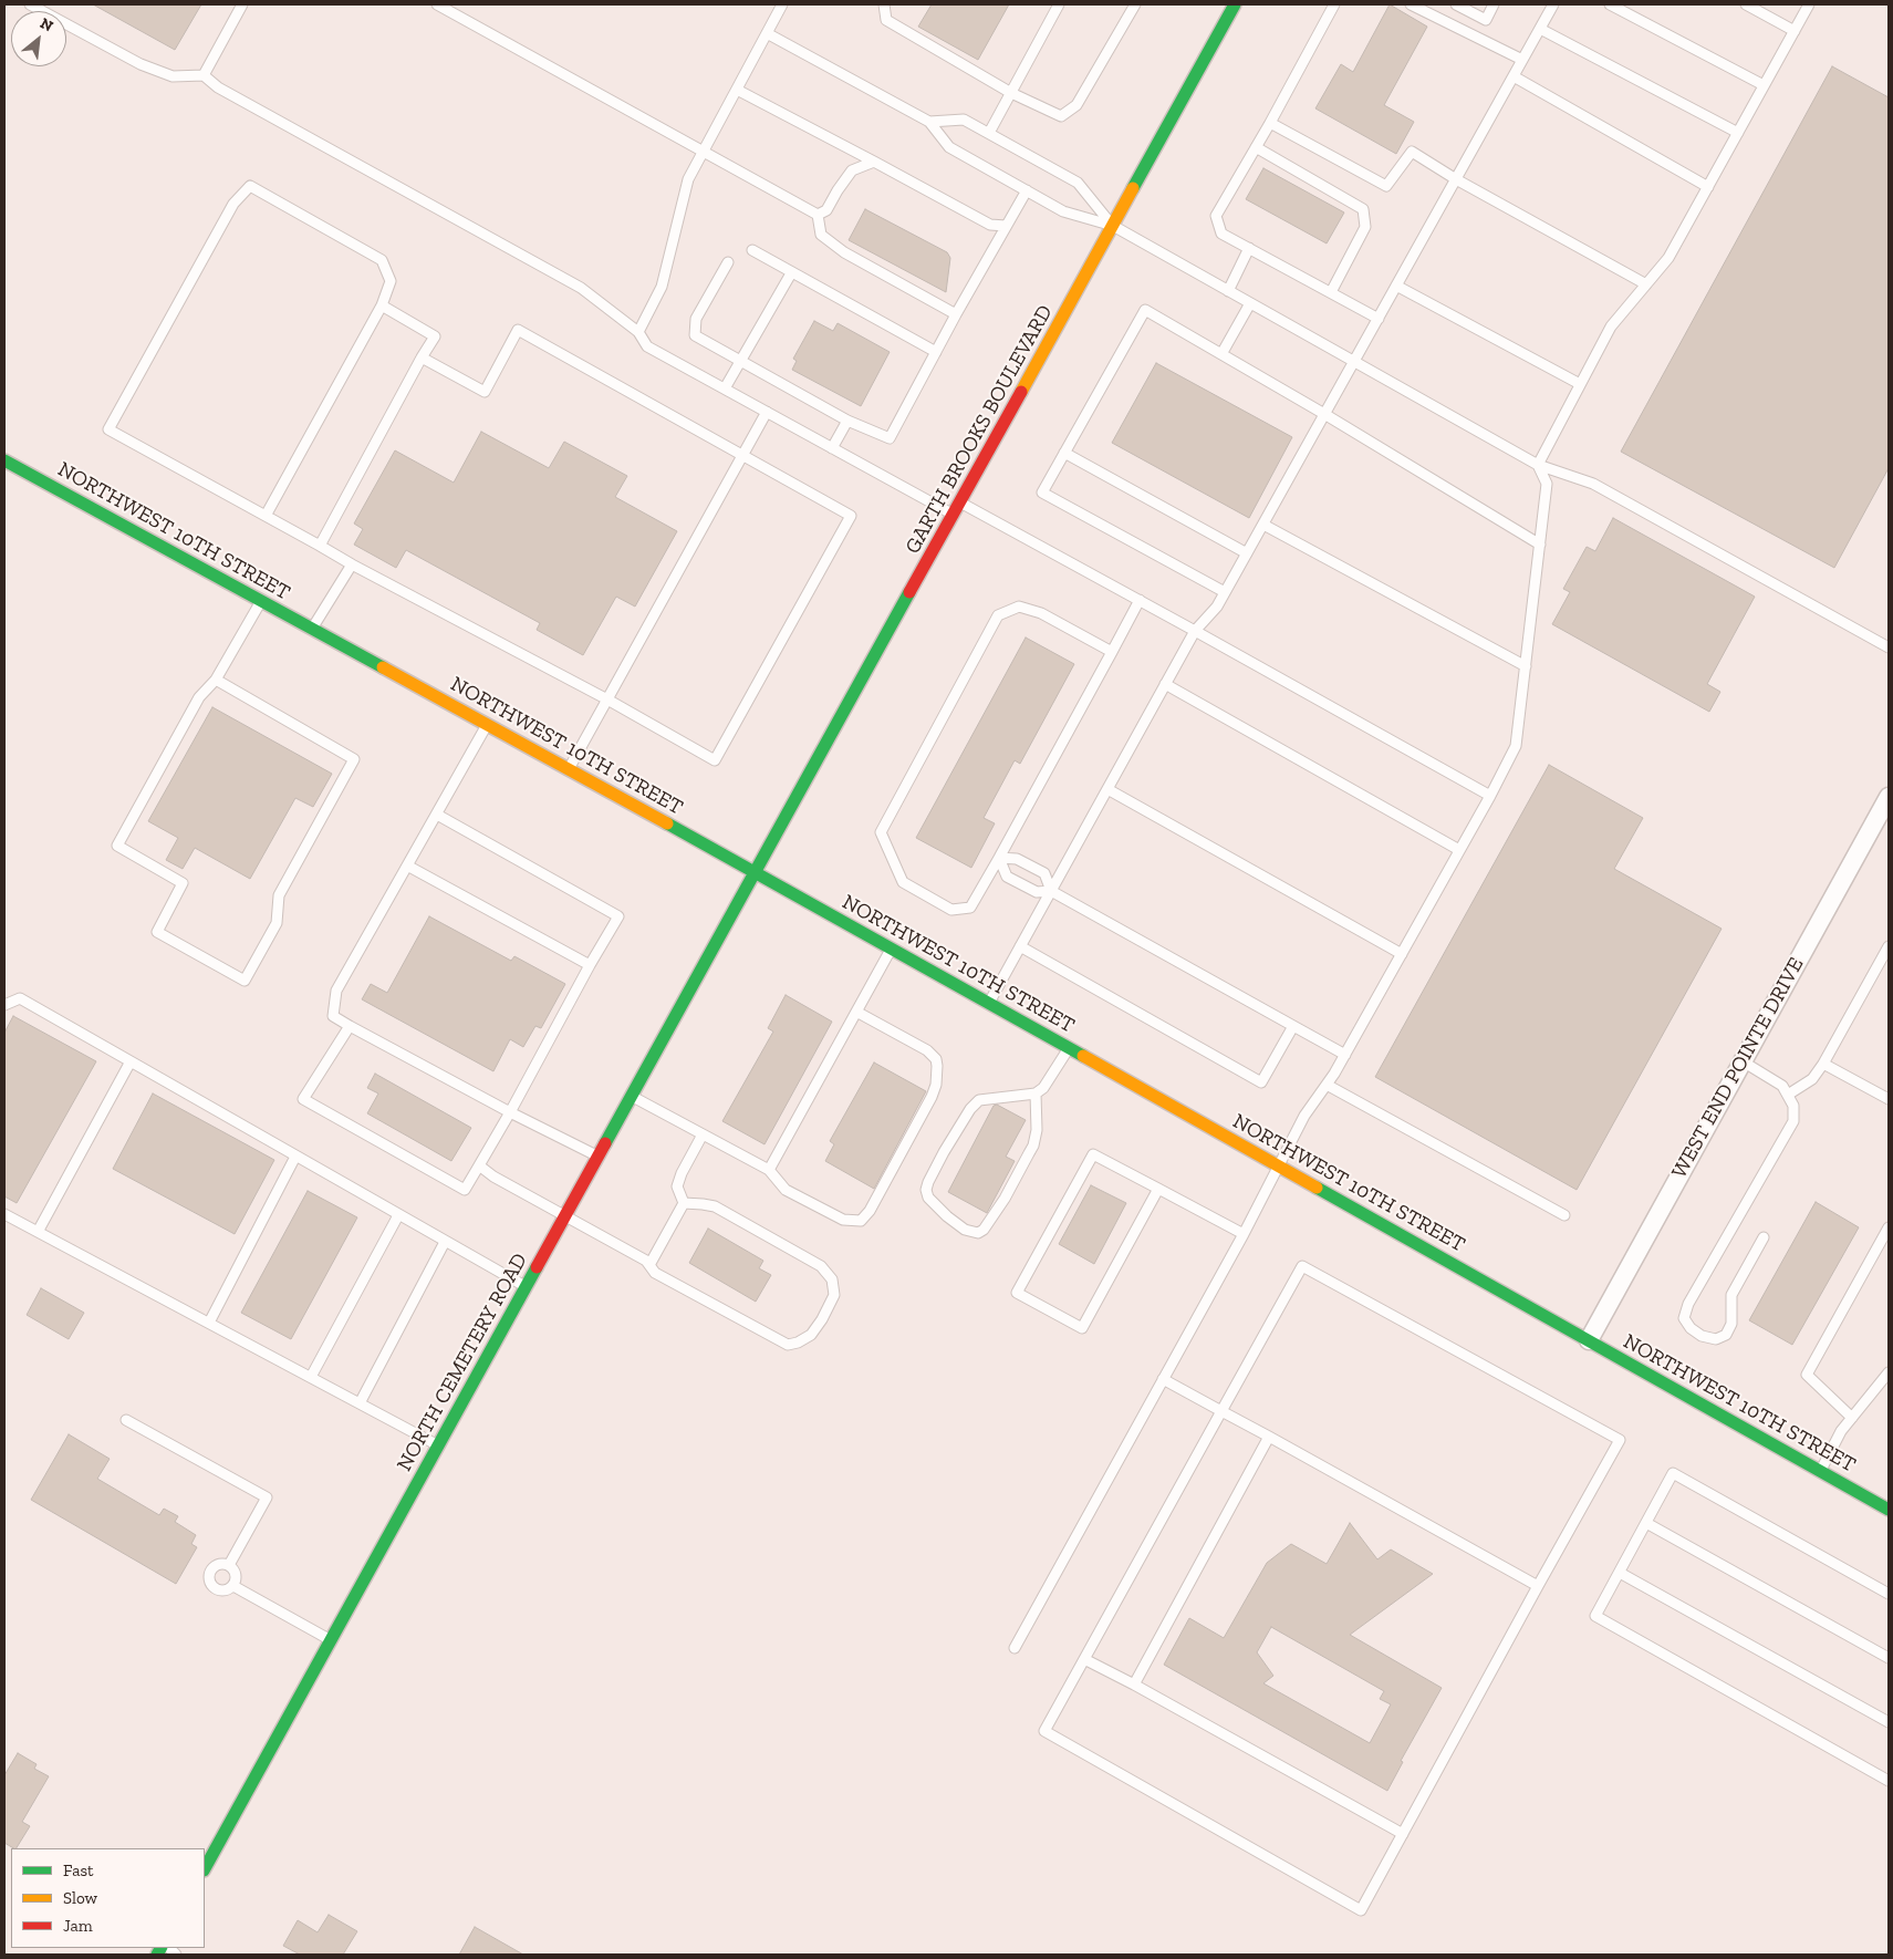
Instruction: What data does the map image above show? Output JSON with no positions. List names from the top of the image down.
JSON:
{
  "streets": {
    "street": [
      "GARTH BROOKS BOULEVARD",
      "NORTHWEST 10TH STREET",
      "WEST END POINTE DRIVE",
      "NORTH CEMETERY ROAD"
    ]
  },
  "crossings": [
    ["GARTH BROOKS BOULEVARD", "NORTHWEST 10TH STREET"],
    ["GARTH BROOKS BOULEVARD", "NORTH CEMETERY ROAD"],
    ["NORTHWEST 10TH STREET", "WEST END POINTE DRIVE"],
    ["NORTHWEST 10TH STREET", "NORTH CEMETERY ROAD"]
  ],
  "legend": ["Fast", "Slow", "Jam"],
  "north": "top right"
}
